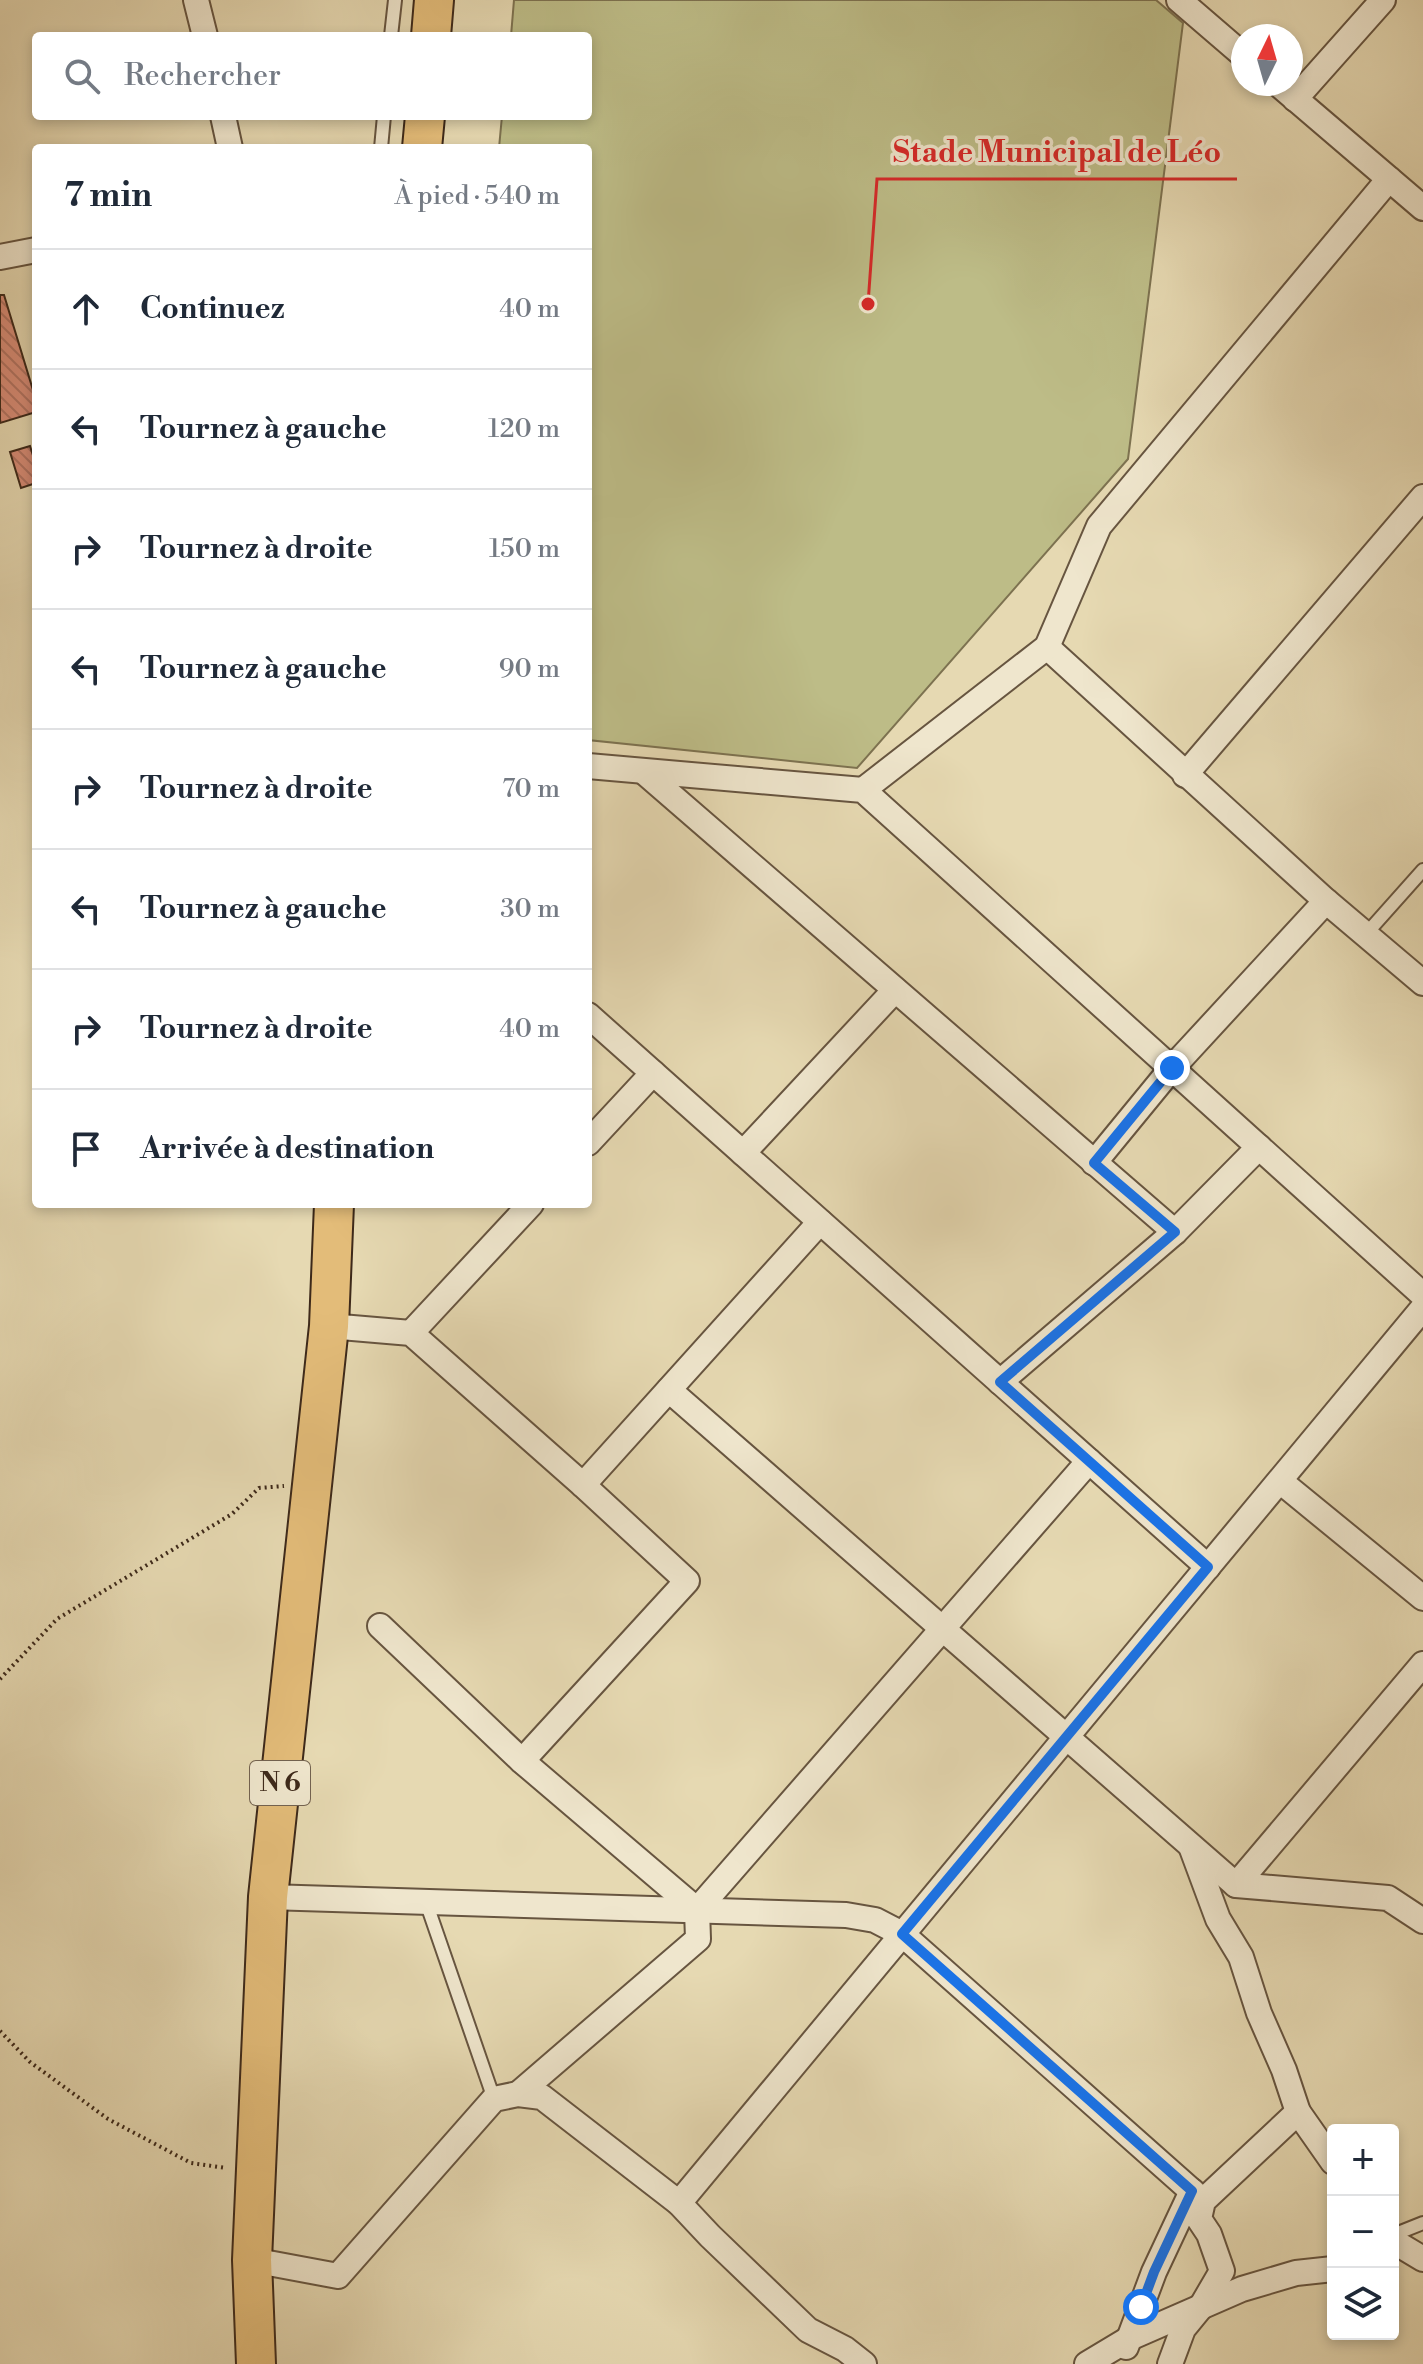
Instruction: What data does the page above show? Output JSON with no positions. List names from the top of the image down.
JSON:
{
  "streets": {
    "main road": ["N 6"]
  },
  "places": ["Stade Municipal de Léo"],
  "north": "top",
  "page": {
    "search": "Rechercher",
    "heading": ["7 min", "À pied · 540 m"],
    "list": [
      ["Continuez", "40 m"],
      ["Tournez à gauche", "120 m"],
      ["Tournez à droite", "150 m"],
      ["Tournez à gauche", "90 m"],
      ["Tournez à droite", "70 m"],
      ["Tournez à gauche", "30 m"],
      ["Tournez à droite", "40 m"],
      "Arrivée à destination"
    ],
    "map_buttons": ["+", "−"]
  }
}
